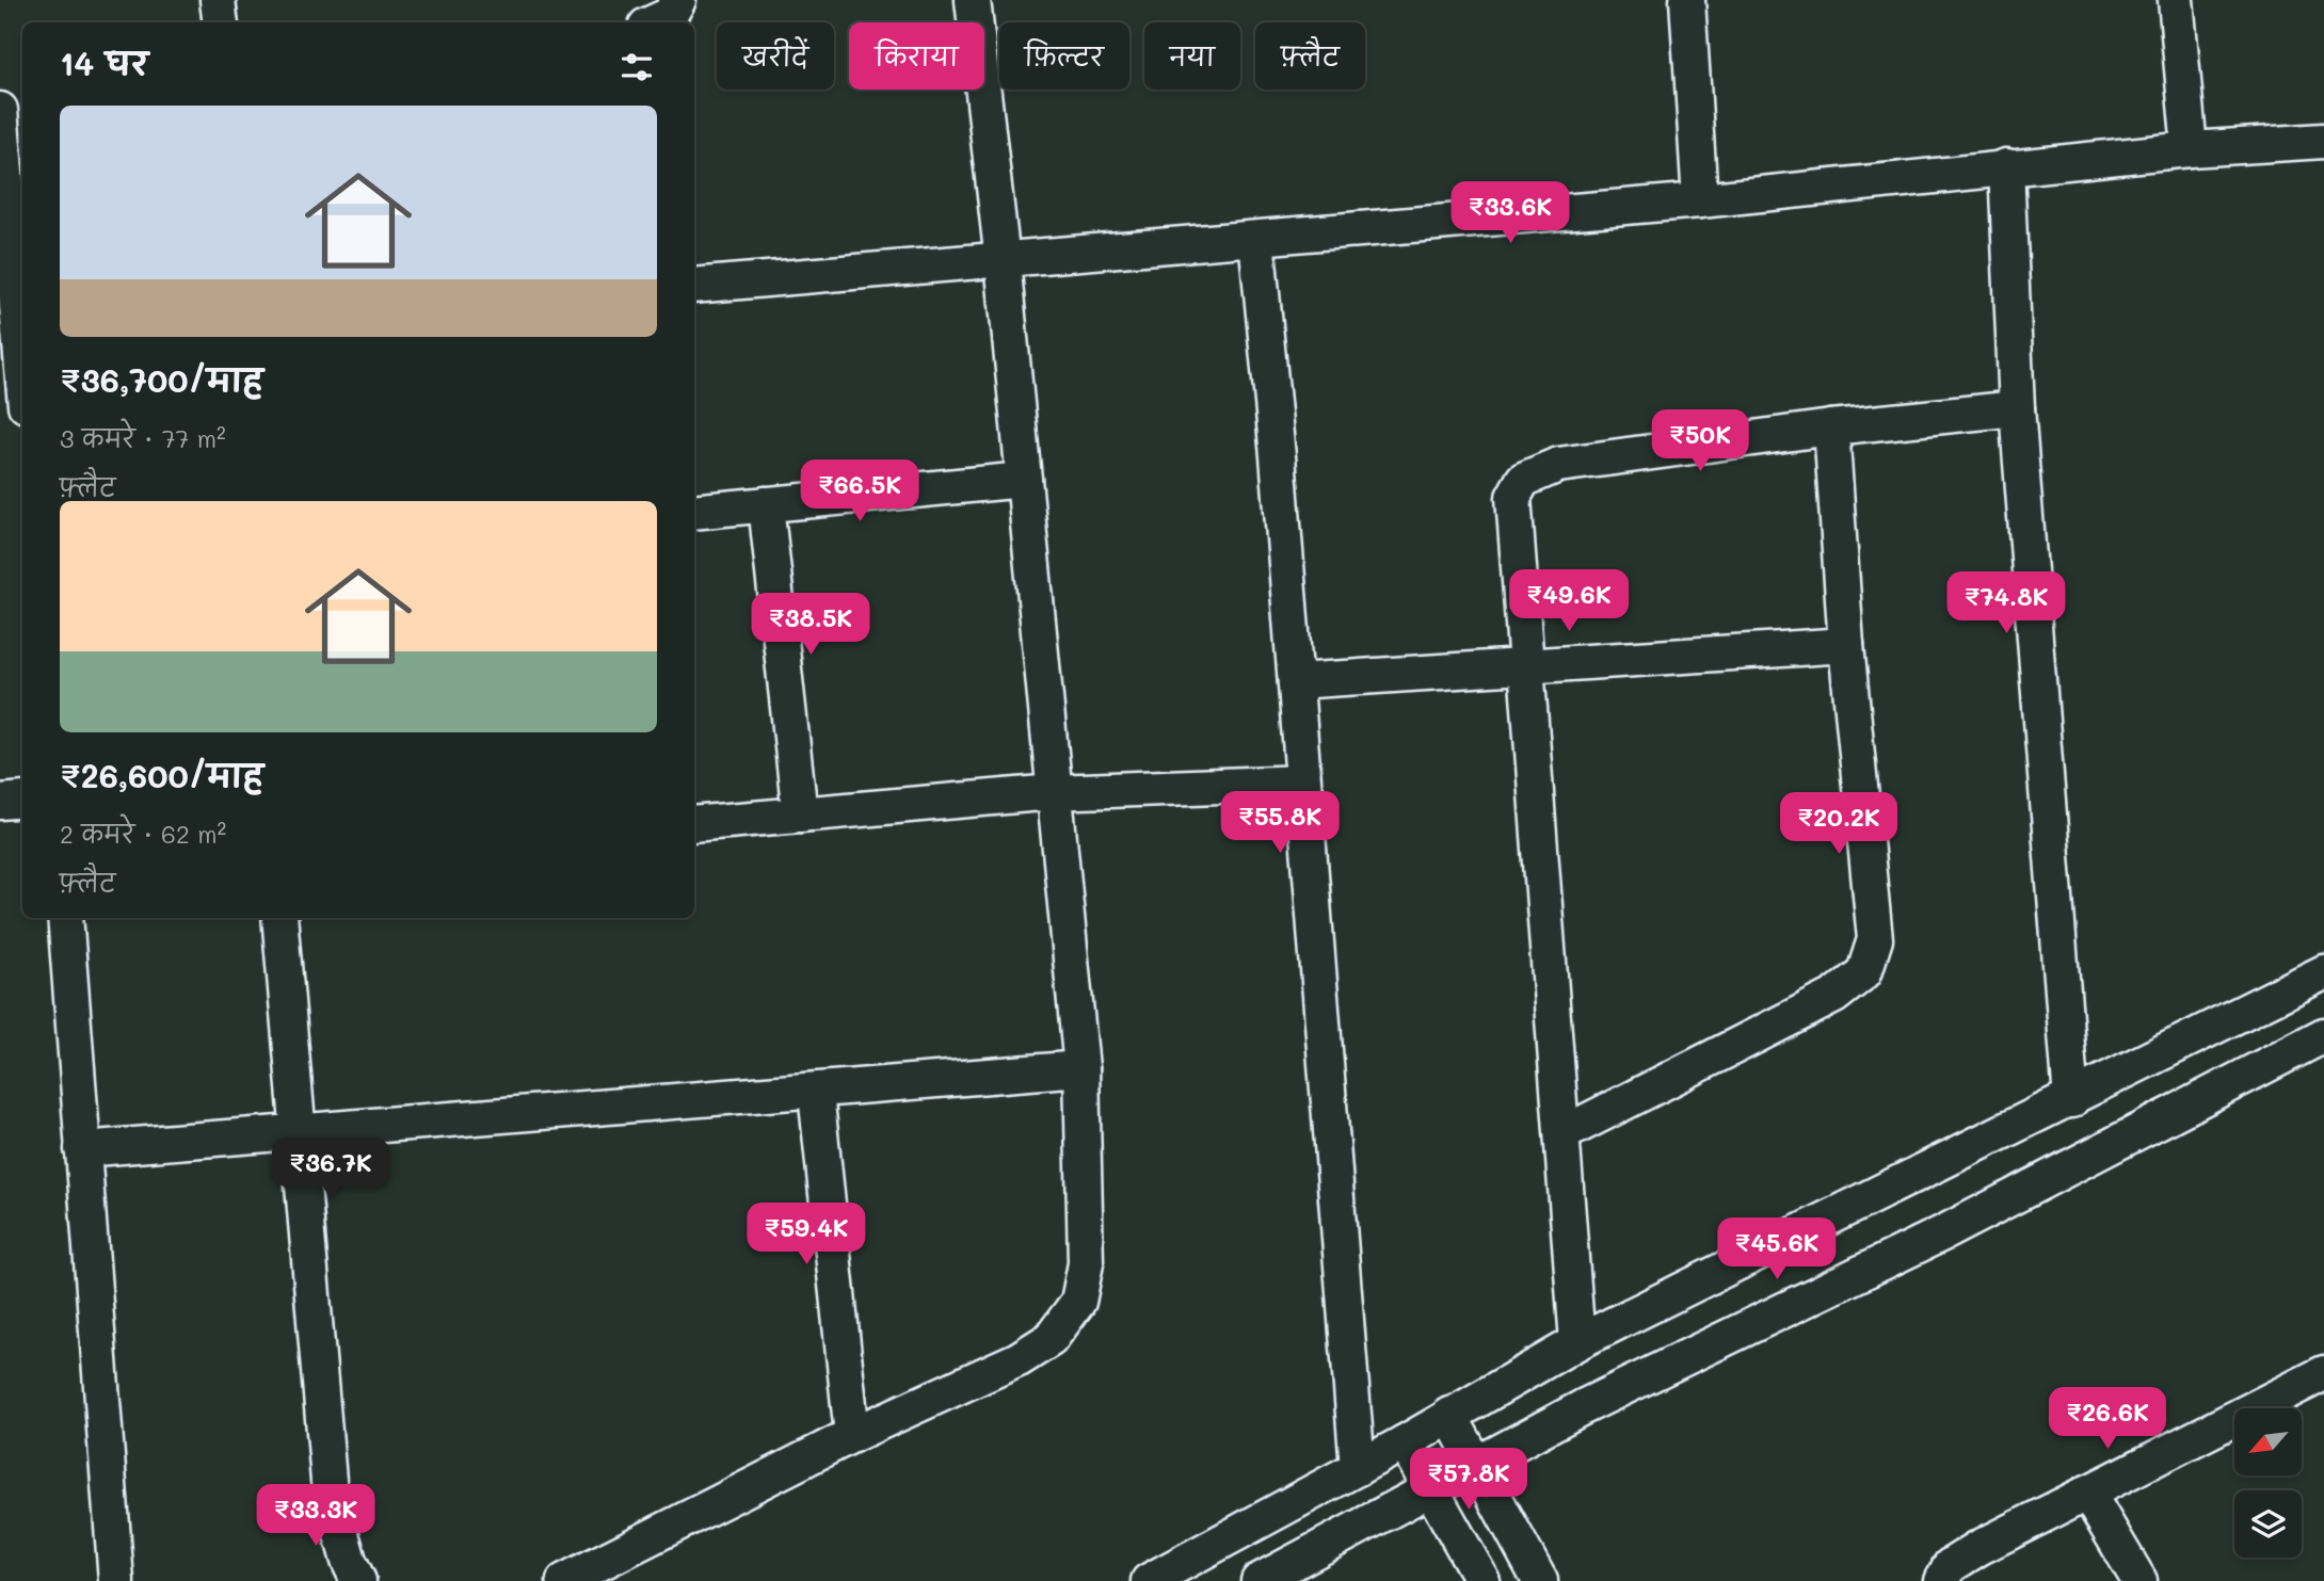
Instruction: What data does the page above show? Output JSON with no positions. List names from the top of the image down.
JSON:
{
  "north": "bottom left",
  "page": {
    "chip": [
      "खरीदें",
      "किराया",
      "फ़िल्टर",
      "नया",
      "फ़्लैट"
    ],
    "heading": "14 घर",
    "list": [
      {
        "name": "₹36,700/माह",
        "note": "3 कमरे · 77 m² · फ़्लैट"
      },
      {
        "name": "₹26,600/माह",
        "note": "2 कमरे · 62 m² · फ़्लैट"
      }
    ],
    "price": [
      "₹33.6K",
      "₹50K",
      "₹66.5K",
      "₹49.6K",
      "₹74.8K",
      "₹38.5K",
      "₹55.8K",
      "₹20.2K",
      "₹36.7K",
      "₹59.4K",
      "₹45.6K",
      "₹26.6K",
      "₹57.8K",
      "₹33.3K"
    ]
  }
}
